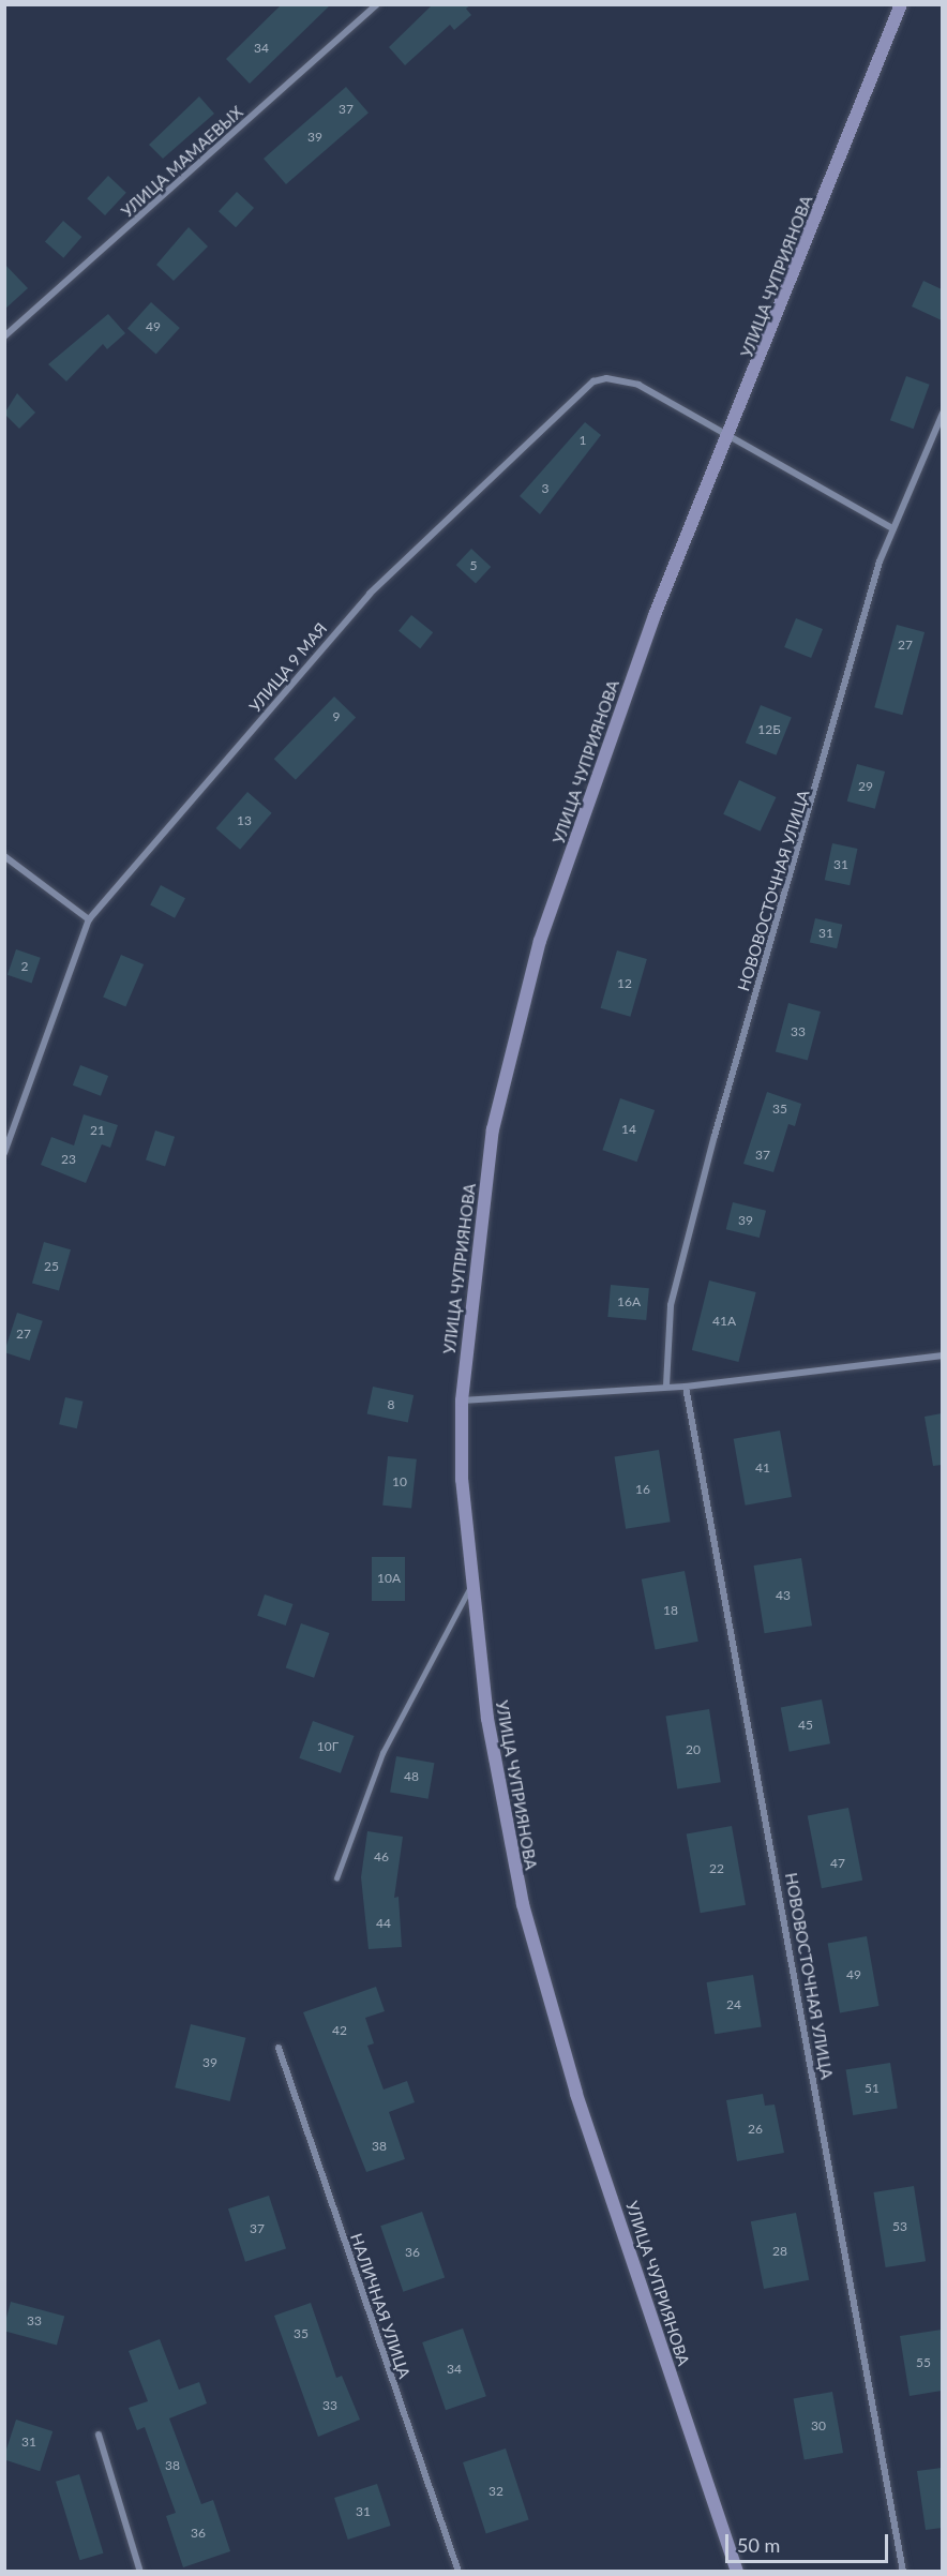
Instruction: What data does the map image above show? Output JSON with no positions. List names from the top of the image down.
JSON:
{
  "streets": {
    "street": [
      "УЛИЦА МАМАЕВЫХ",
      "УЛИЦА ЧУПРИЯНОВА",
      "УЛИЦА 9 МАЯ",
      "НОВОВОСТОЧНАЯ УЛИЦА",
      "НАЛИЧНАЯ УЛИЦА"
    ]
  },
  "crossings": [
    ["УЛИЦА ЧУПРИЯНОВА", "УЛИЦА 9 МАЯ"],
    ["УЛИЦА 9 МАЯ", "НОВОВОСТОЧНАЯ УЛИЦА"]
  ],
  "house_numbers": [
    "34",
    "37",
    "39",
    "49",
    "1",
    "3",
    "5",
    "27",
    "9",
    "12Б",
    "29",
    "13",
    "31",
    "31",
    "2",
    "12",
    "33",
    "35",
    "14",
    "21",
    "37",
    "23",
    "39",
    "25",
    "16А",
    "41А",
    "27",
    "8",
    "41",
    "10",
    "16",
    "10А",
    "43",
    "18",
    "45",
    "10Г",
    "20",
    "48",
    "46",
    "47",
    "22",
    "44",
    "49",
    "24",
    "42",
    "39",
    "51",
    "26",
    "38",
    "53",
    "37",
    "28",
    "36",
    "33",
    "35",
    "55",
    "34",
    "33",
    "30",
    "31",
    "38",
    "32",
    "31",
    "36"
  ],
  "scale_bar": "50 m"
}
